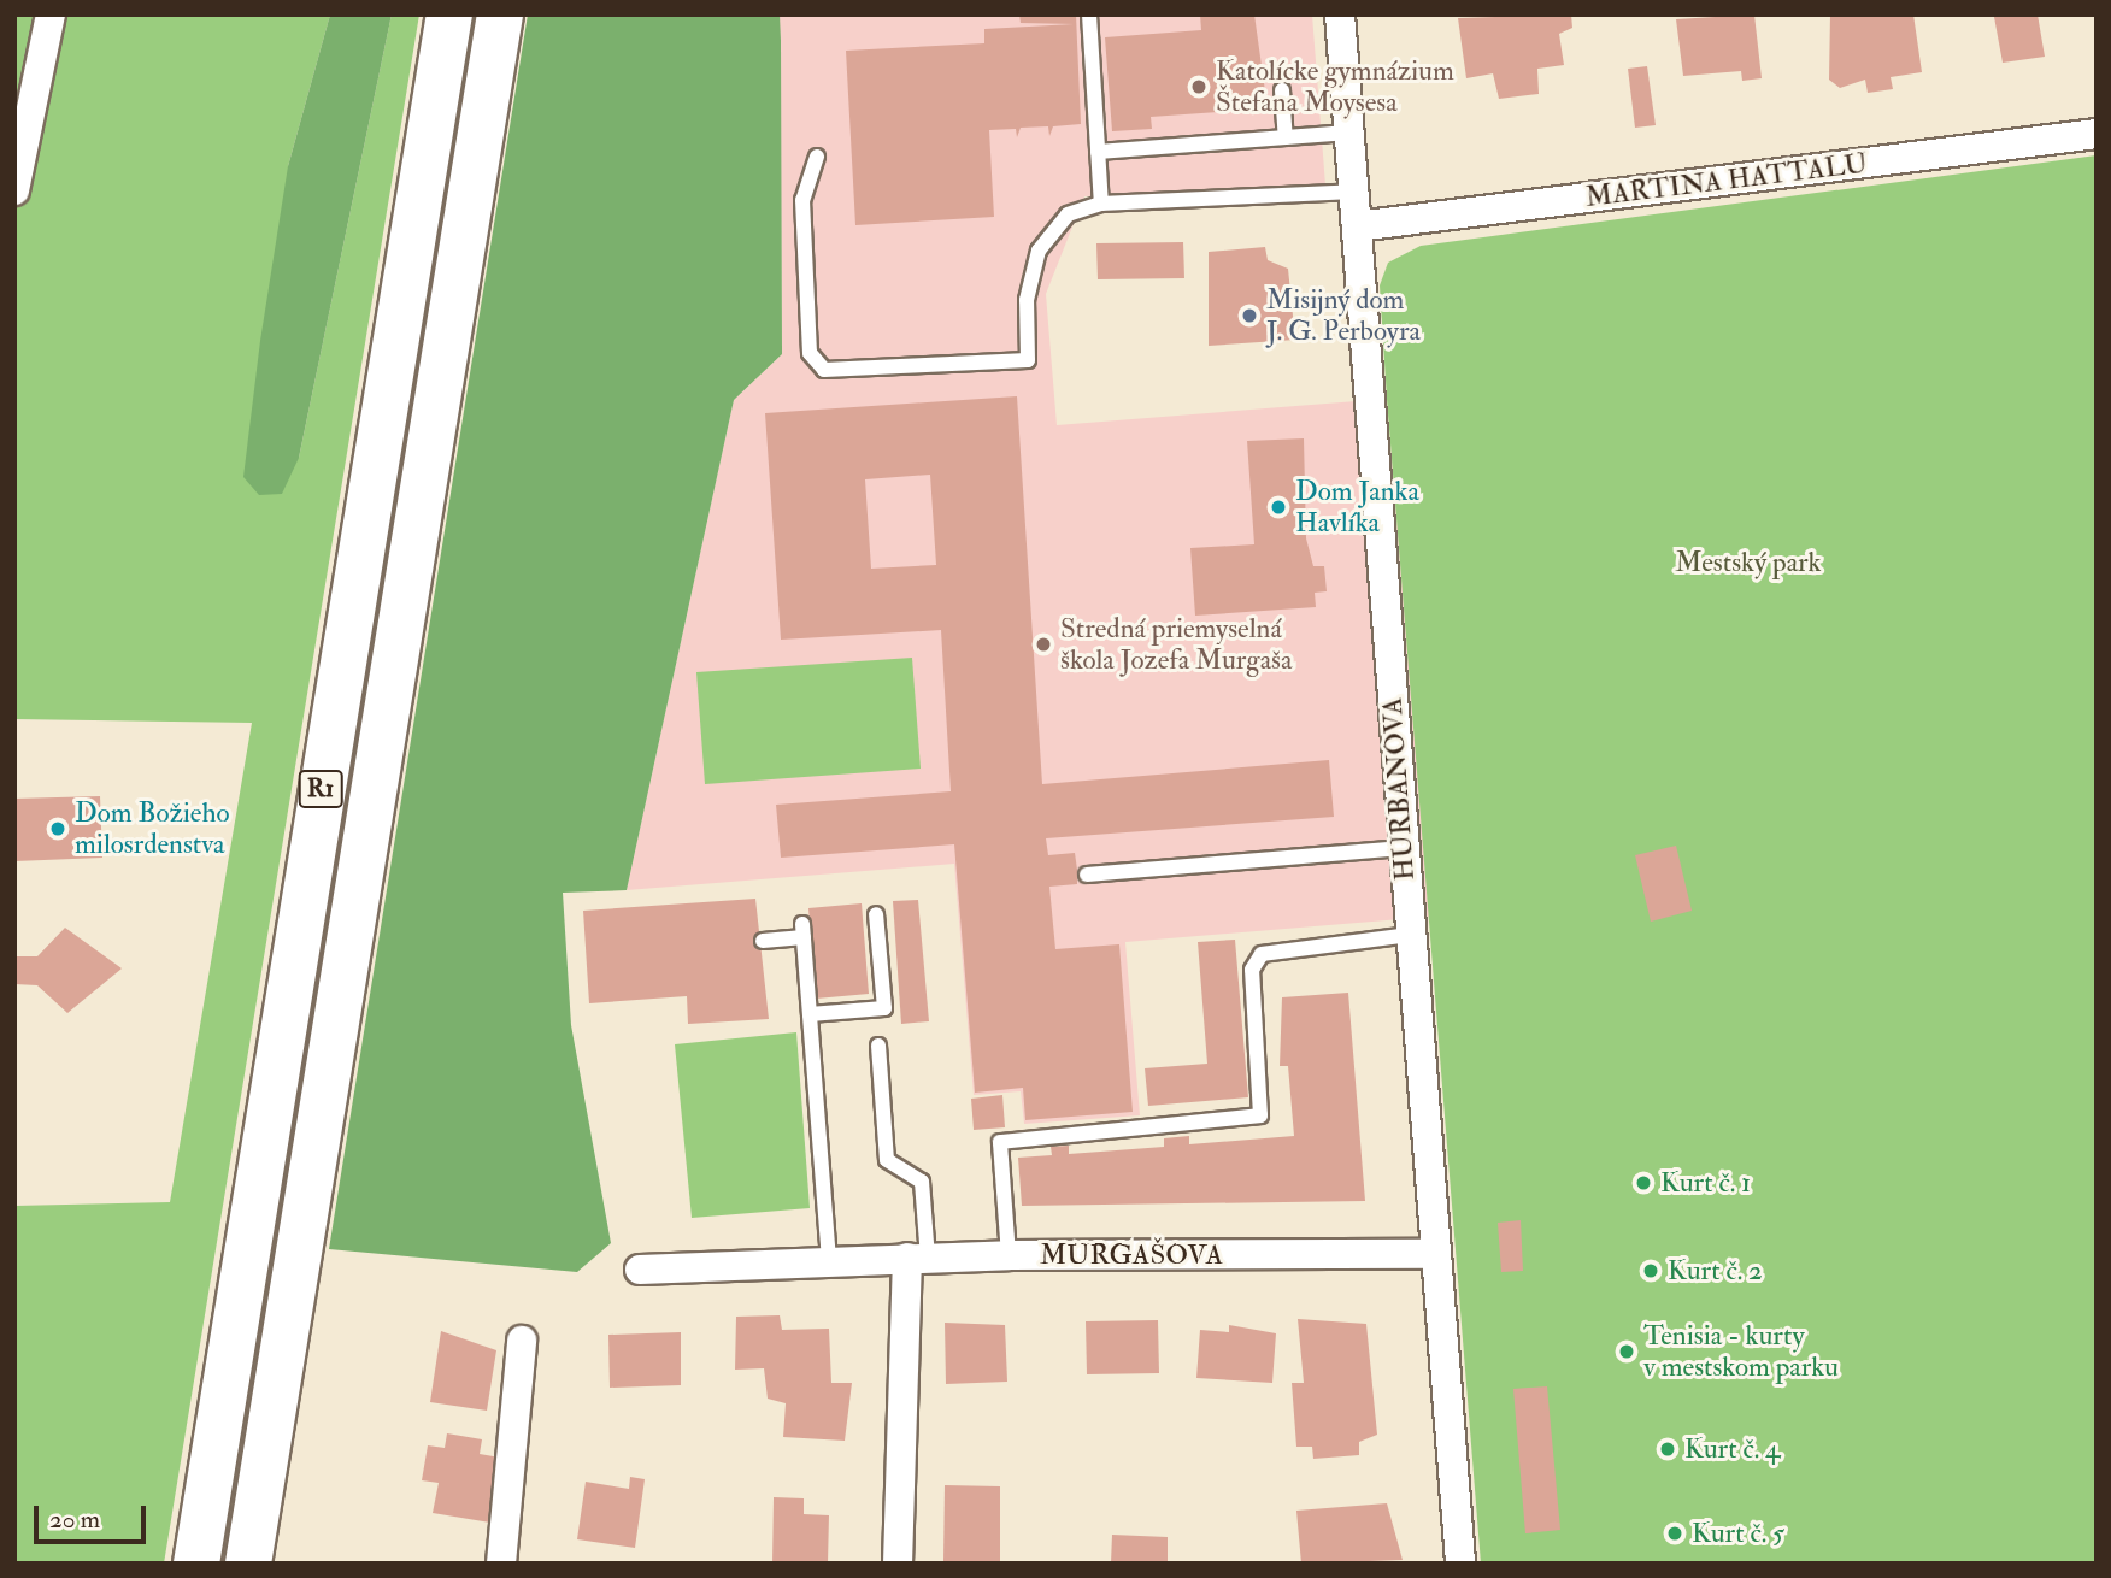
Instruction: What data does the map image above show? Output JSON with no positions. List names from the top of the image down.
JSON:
{
  "streets": {
    "highway": ["R1"],
    "street": ["MARTINA HATTALU", "HURBANOVA", "MURGAŠOVA"]
  },
  "crossings": [
    ["MARTINA HATTALU", "HURBANOVA"],
    ["HURBANOVA", "MURGAŠOVA"]
  ],
  "parks": ["Mestský park"],
  "places": [
    "Katolícke gymnázium Štefana Moysesa",
    "Misijný dom J. G. Perboyra",
    "Dom Janka Havlíka",
    "Stredná priemyselná škola Jozefa Murgaša",
    "Dom Božieho milosrdenstva",
    "Kurt č. 1",
    "Kurt č. 2",
    "Tenisia - kurty v mestskom parku",
    "Kurt č. 4",
    "Kurt č. 5"
  ],
  "scale_bar": "20 m"
}
